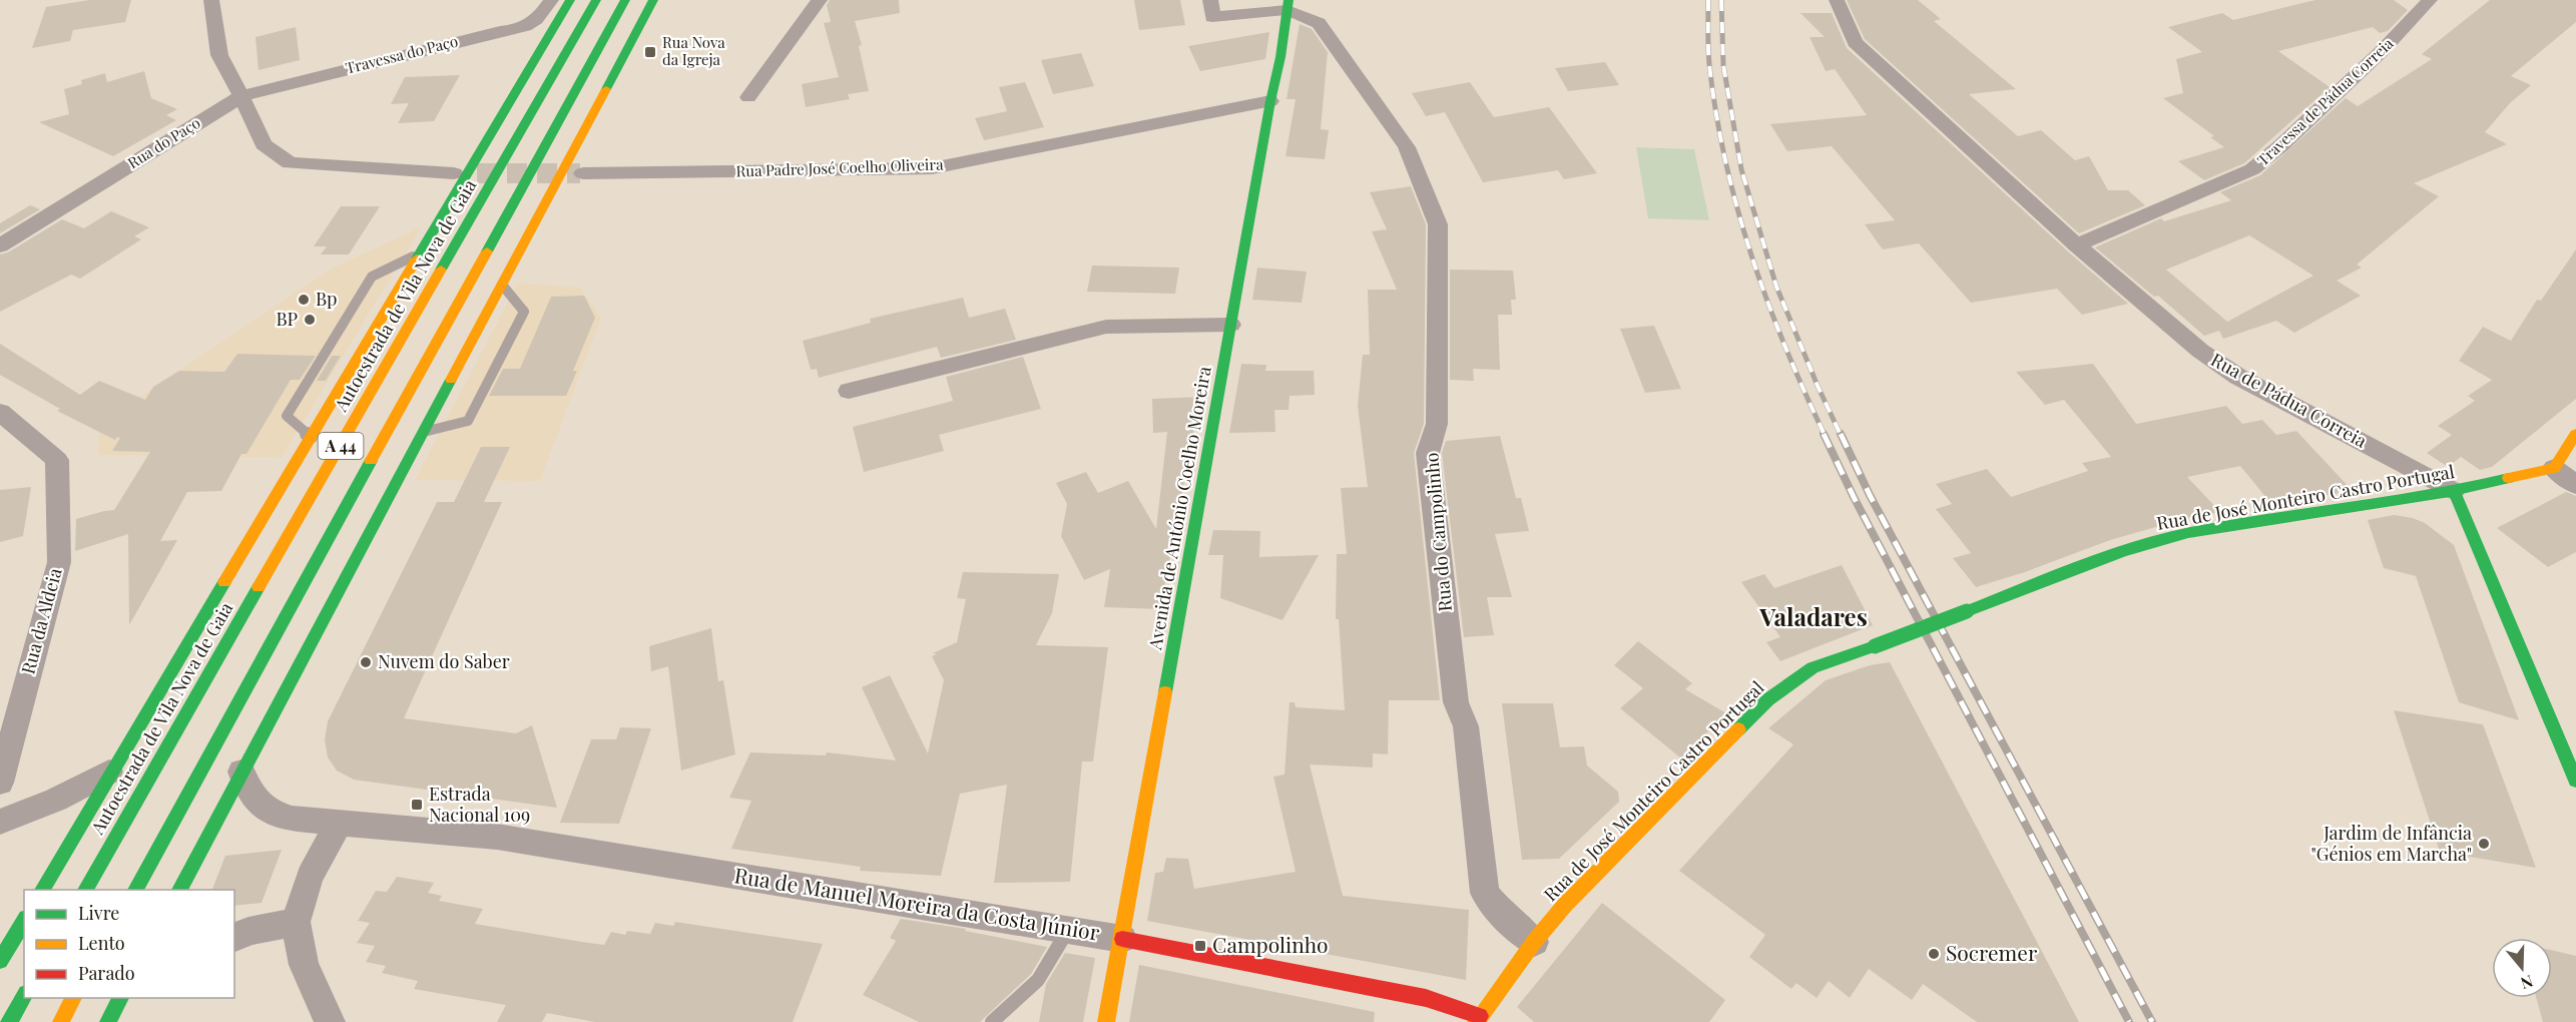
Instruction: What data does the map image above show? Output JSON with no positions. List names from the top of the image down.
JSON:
{
  "streets": {
    "main road": [
      "Autoestrada de Vila Nova de Gaia",
      "A 44",
      "Rua de José Monteiro Castro Portugal",
      "Avenida de António Coelho Moreira",
      "Rua de Manuel Moreira da Costa Júnior"
    ],
    "street": [
      "Travessa do Paço",
      "Travessa de Pádua Correia",
      "Rua do Paço",
      "Rua Padre José Coelho Oliveira",
      "Rua de Pádua Correia",
      "Rua do Campolinho",
      "Rua da Aldeia"
    ]
  },
  "crossings": [
    ["Travessa do Paço", "Rua do Paço"],
    ["Travessa de Pádua Correia", "Rua de Pádua Correia"],
    ["Rua Padre José Coelho Oliveira", "Avenida de António Coelho Moreira"],
    ["Rua de Pádua Correia", "Rua de José Monteiro Castro Portugal"],
    ["Rua de José Monteiro Castro Portugal", "Rua do Campolinho"],
    ["Rua de José Monteiro Castro Portugal", "Rua de Manuel Moreira da Costa Júnior"],
    ["Avenida de António Coelho Moreira", "Rua do Campolinho"],
    ["Avenida de António Coelho Moreira", "Rua de Manuel Moreira da Costa Júnior"]
  ],
  "districts": ["Valadares"],
  "places": {
    "transit": ["Rua Nova da Igreja", "Estrada Nacional 109", "Campolinho"],
    "other": [
      "Bp",
      "BP",
      "Nuvem do Saber",
      "Jardim de Infância \"Génios em Marcha\"",
      "Socremer"
    ]
  },
  "legend": ["Livre", "Lento", "Parado"],
  "north": "bottom"
}
